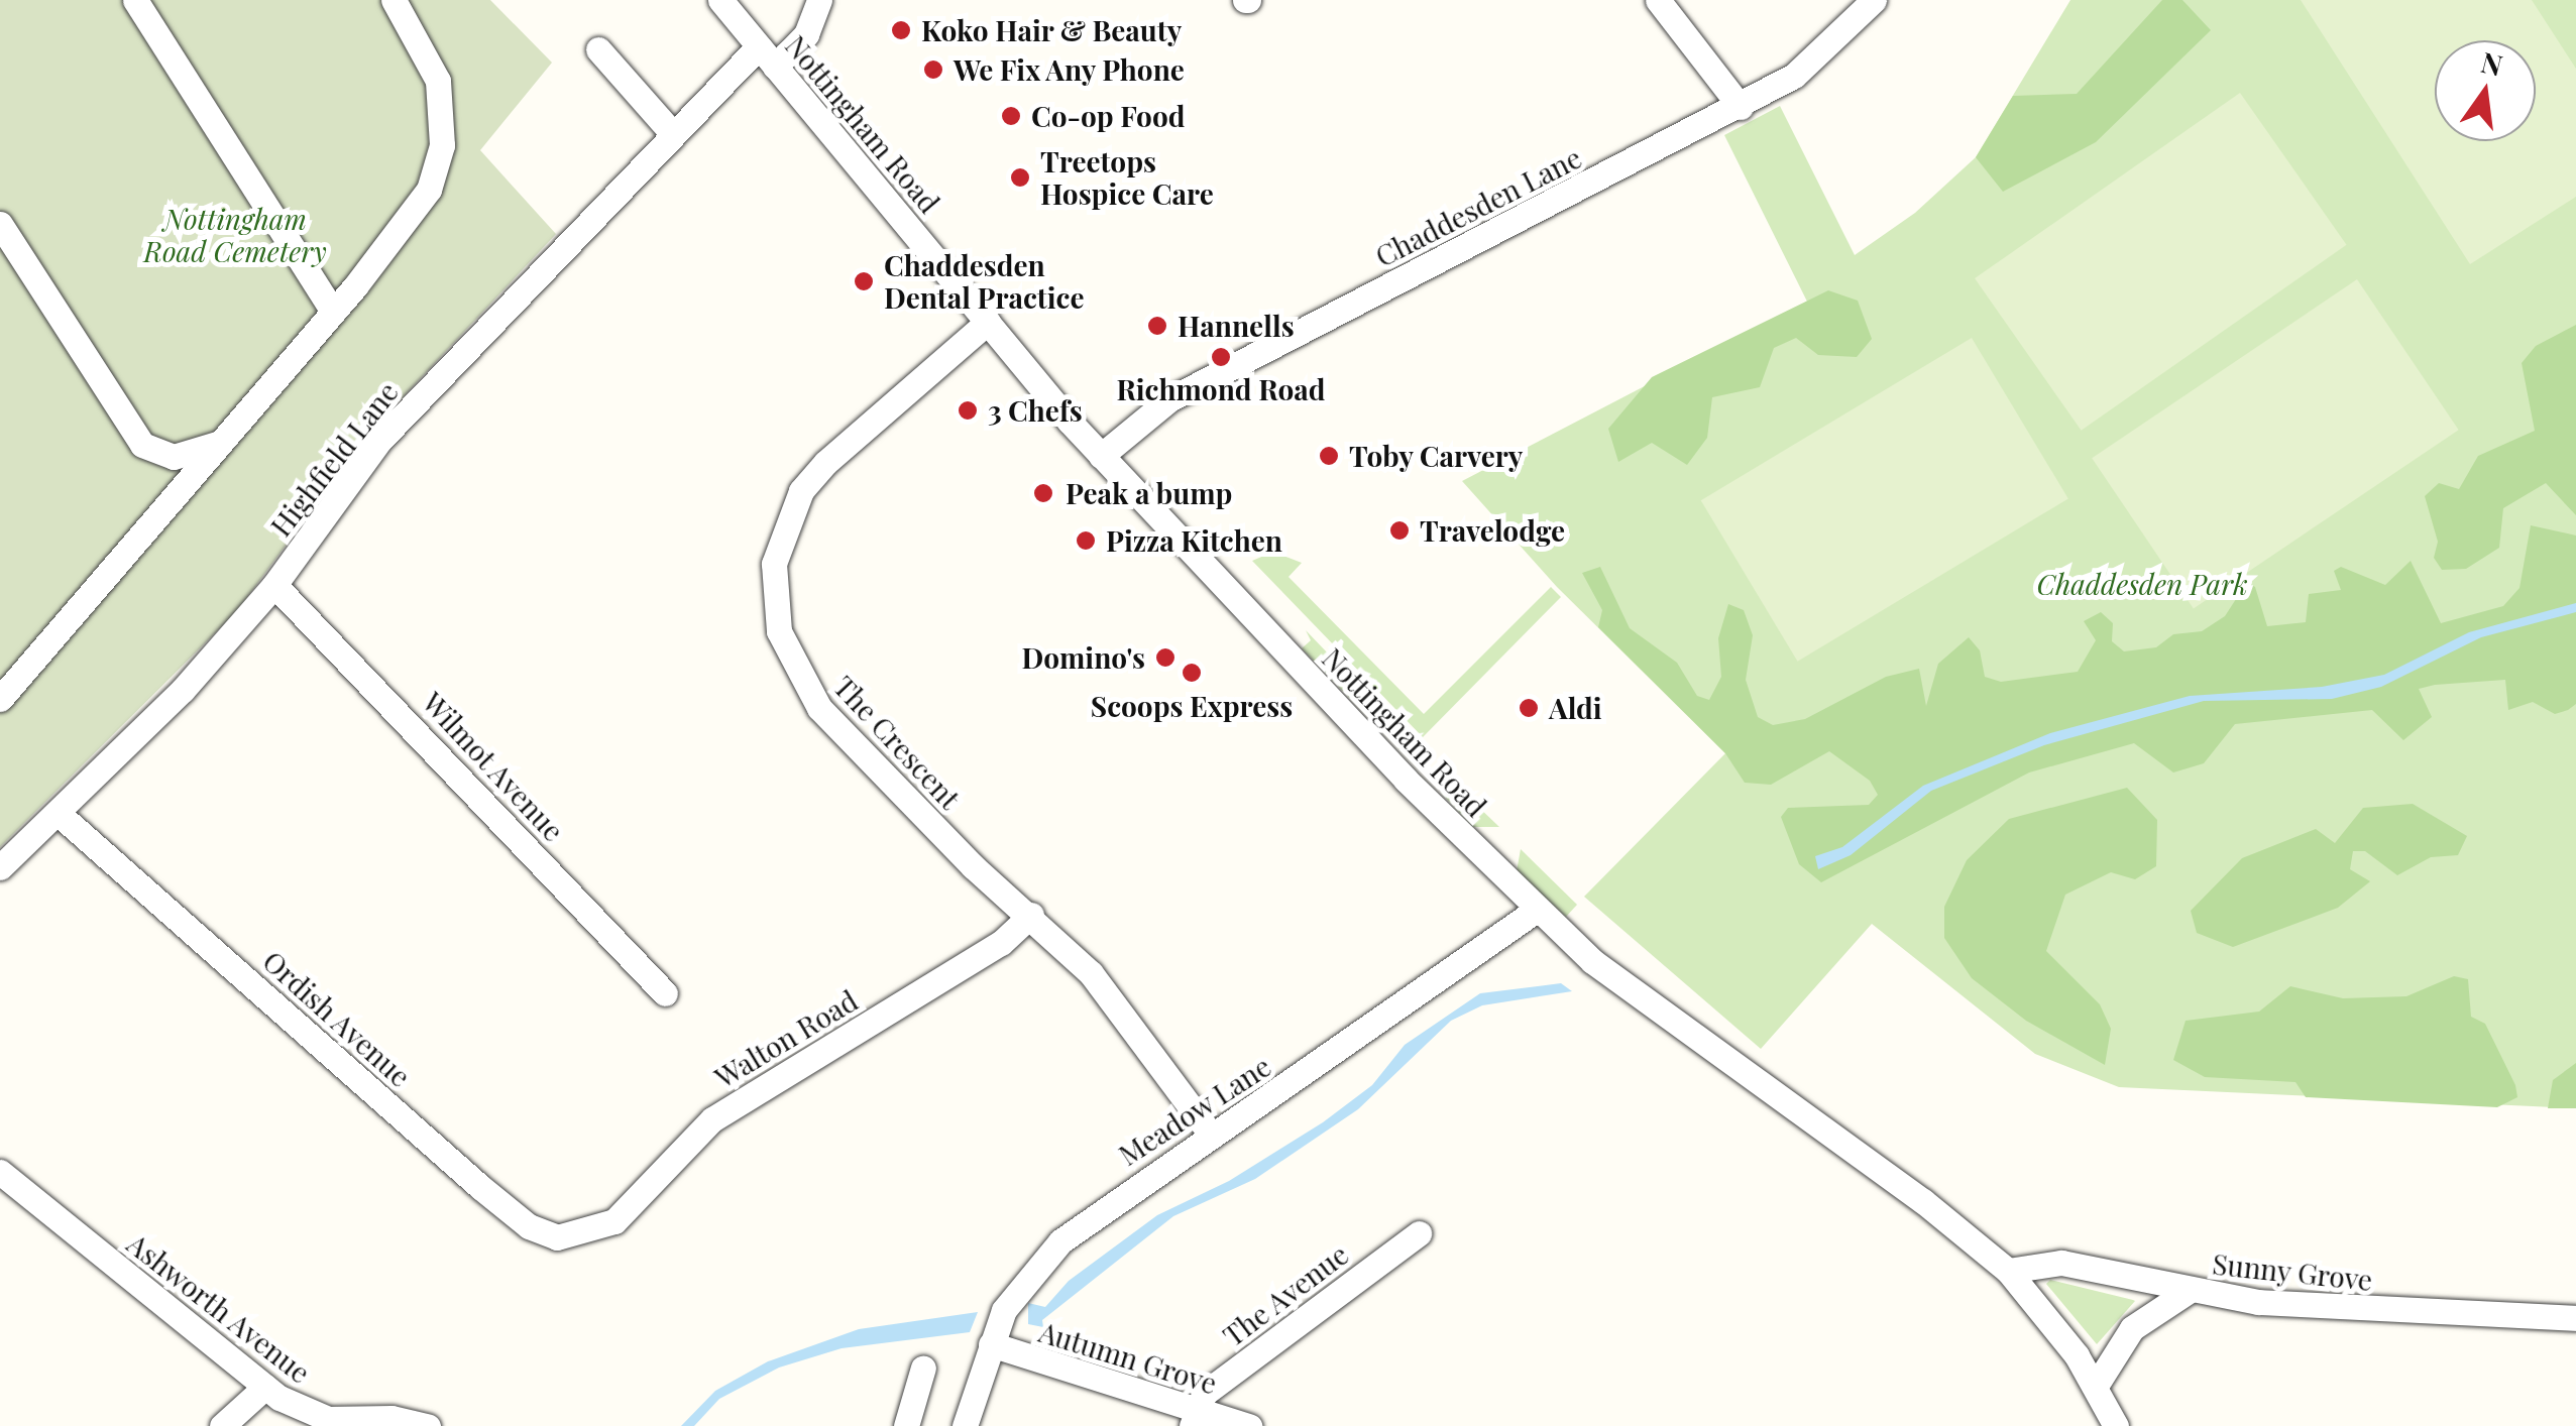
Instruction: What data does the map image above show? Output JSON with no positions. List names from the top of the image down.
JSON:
{
  "streets": {
    "street": [
      "Nottingham Road",
      "Chaddesden Lane",
      "Highfield Lane",
      "The Crescent",
      "Wilmot Avenue",
      "Ordish Avenue",
      "Walton Road",
      "Meadow Lane",
      "Sunny Grove",
      "The Avenue",
      "Ashworth Avenue",
      "Autumn Grove"
    ]
  },
  "crossings": [
    ["Nottingham Road", "Chaddesden Lane"],
    ["Nottingham Road", "Highfield Lane"],
    ["Nottingham Road", "The Crescent"],
    ["Nottingham Road", "Meadow Lane"],
    ["Nottingham Road", "Sunny Grove"],
    ["Highfield Lane", "Wilmot Avenue"],
    ["Highfield Lane", "Ordish Avenue"],
    ["The Crescent", "Walton Road"],
    ["The Crescent", "Meadow Lane"],
    ["Ordish Avenue", "Walton Road"],
    ["Meadow Lane", "Autumn Grove"],
    ["The Avenue", "Autumn Grove"]
  ],
  "parks": ["Nottingham Road Cemetery", "Chaddesden Park"],
  "places": [
    "Koko Hair & Beauty",
    "We Fix Any Phone",
    "Co-op Food",
    "Treetops Hospice Care",
    "Chaddesden Dental Practice",
    "Hannells",
    "Richmond Road",
    "3 Chefs",
    "Toby Carvery",
    "Peak a bump",
    "Travelodge",
    "Pizza Kitchen",
    "Domino's",
    "Scoops Express",
    "Aldi"
  ],
  "north": "top"
}
